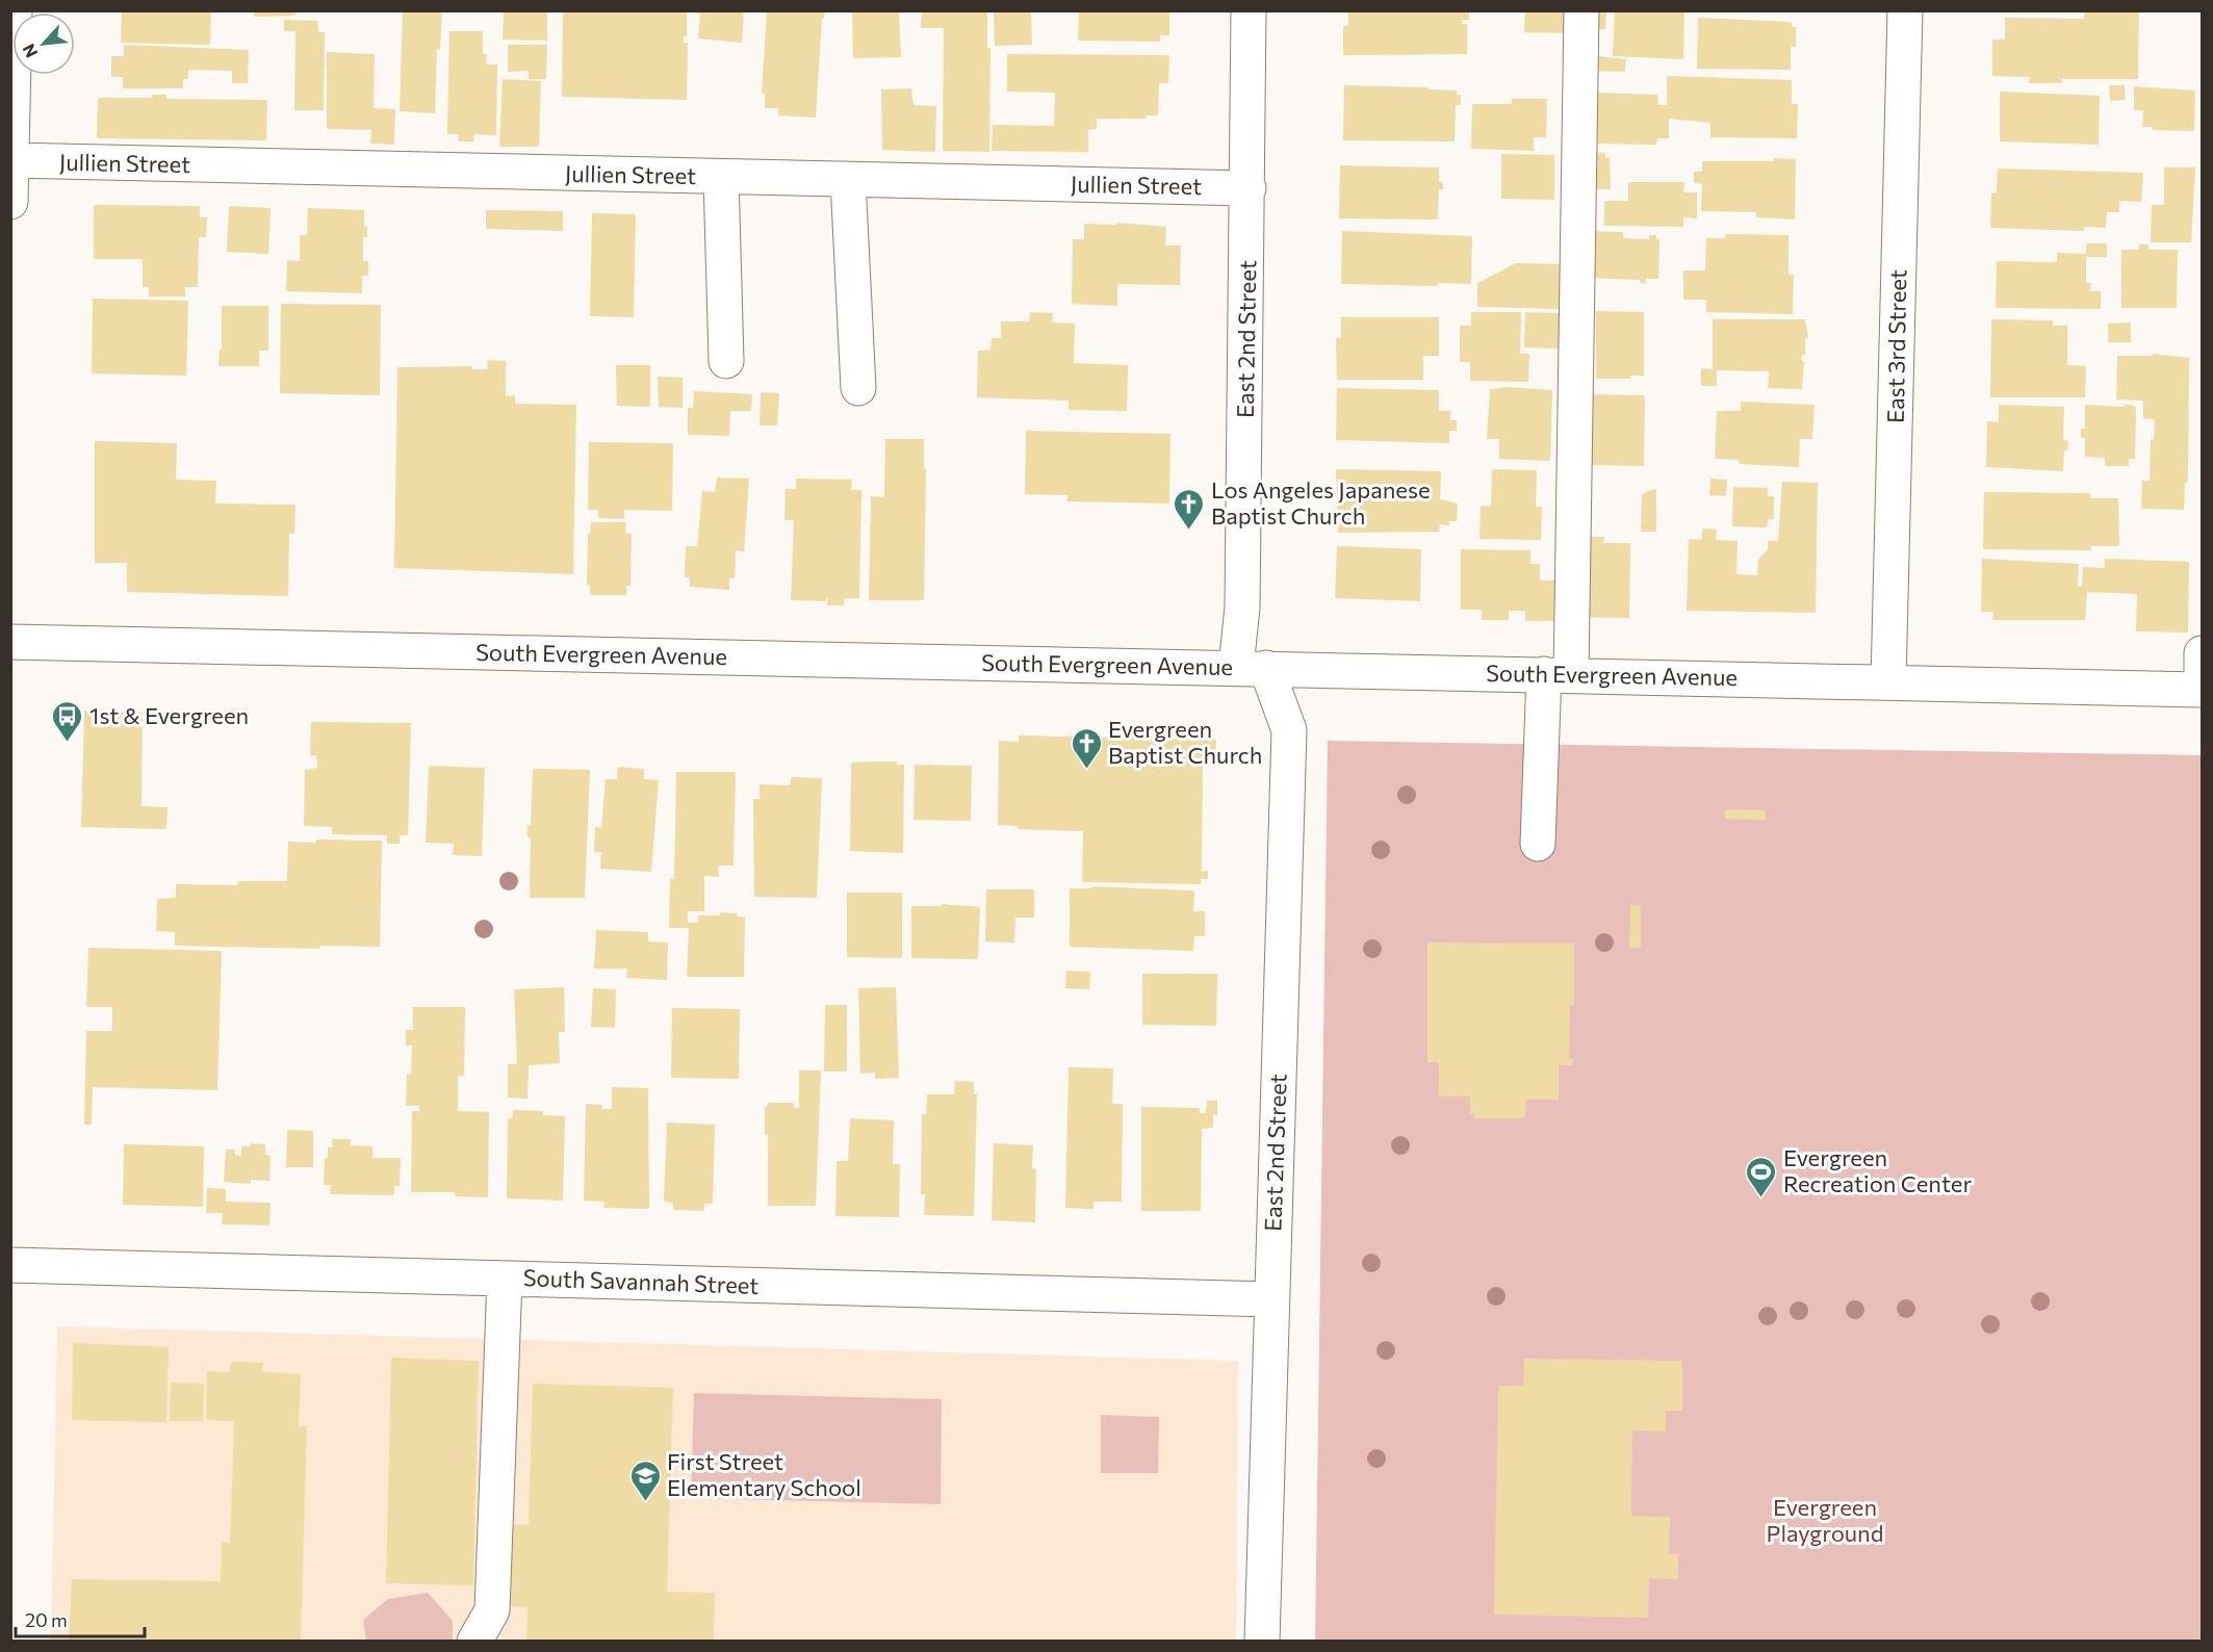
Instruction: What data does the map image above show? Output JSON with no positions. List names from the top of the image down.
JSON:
{
  "streets": {
    "street": [
      "Jullien Street",
      "East 2nd Street",
      "East 3rd Street",
      "South Evergreen Avenue",
      "South Savannah Street"
    ]
  },
  "crossings": [
    ["Jullien Street", "East 2nd Street"],
    ["East 2nd Street", "South Evergreen Avenue"],
    ["East 2nd Street", "South Savannah Street"],
    ["East 3rd Street", "South Evergreen Avenue"]
  ],
  "parks": ["Evergreen Playground"],
  "places": {
    "church": ["Los Angeles Japanese Baptist Church", "Evergreen Baptist Church"],
    "bus stop": ["1st & Evergreen"],
    "sports": ["Evergreen Recreation Center"],
    "school or university": ["First Street Elementary School"]
  },
  "scale_bar": "20 m",
  "north": "bottom left"
}
